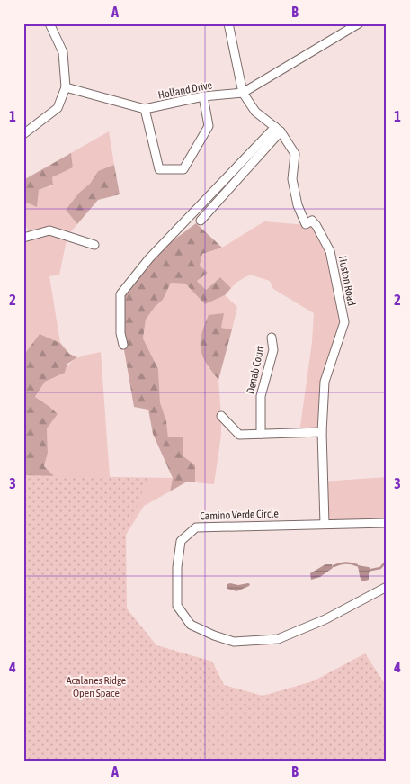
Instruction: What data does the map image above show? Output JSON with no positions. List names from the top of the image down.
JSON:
{
  "streets": {
    "street": [
      "Holland Drive",
      "Huston Road",
      "Denab Court",
      "Camino Verde Circle"
    ]
  },
  "crossings": [
    ["Holland Drive", "Huston Road"],
    ["Huston Road", "Camino Verde Circle"]
  ],
  "parks": ["Acalanes Ridge Open Space"],
  "grid": {
    "columns": ["A", "B"],
    "rows": [
      "1",
      "2",
      "3",
      "4"
    ]
  }
}
